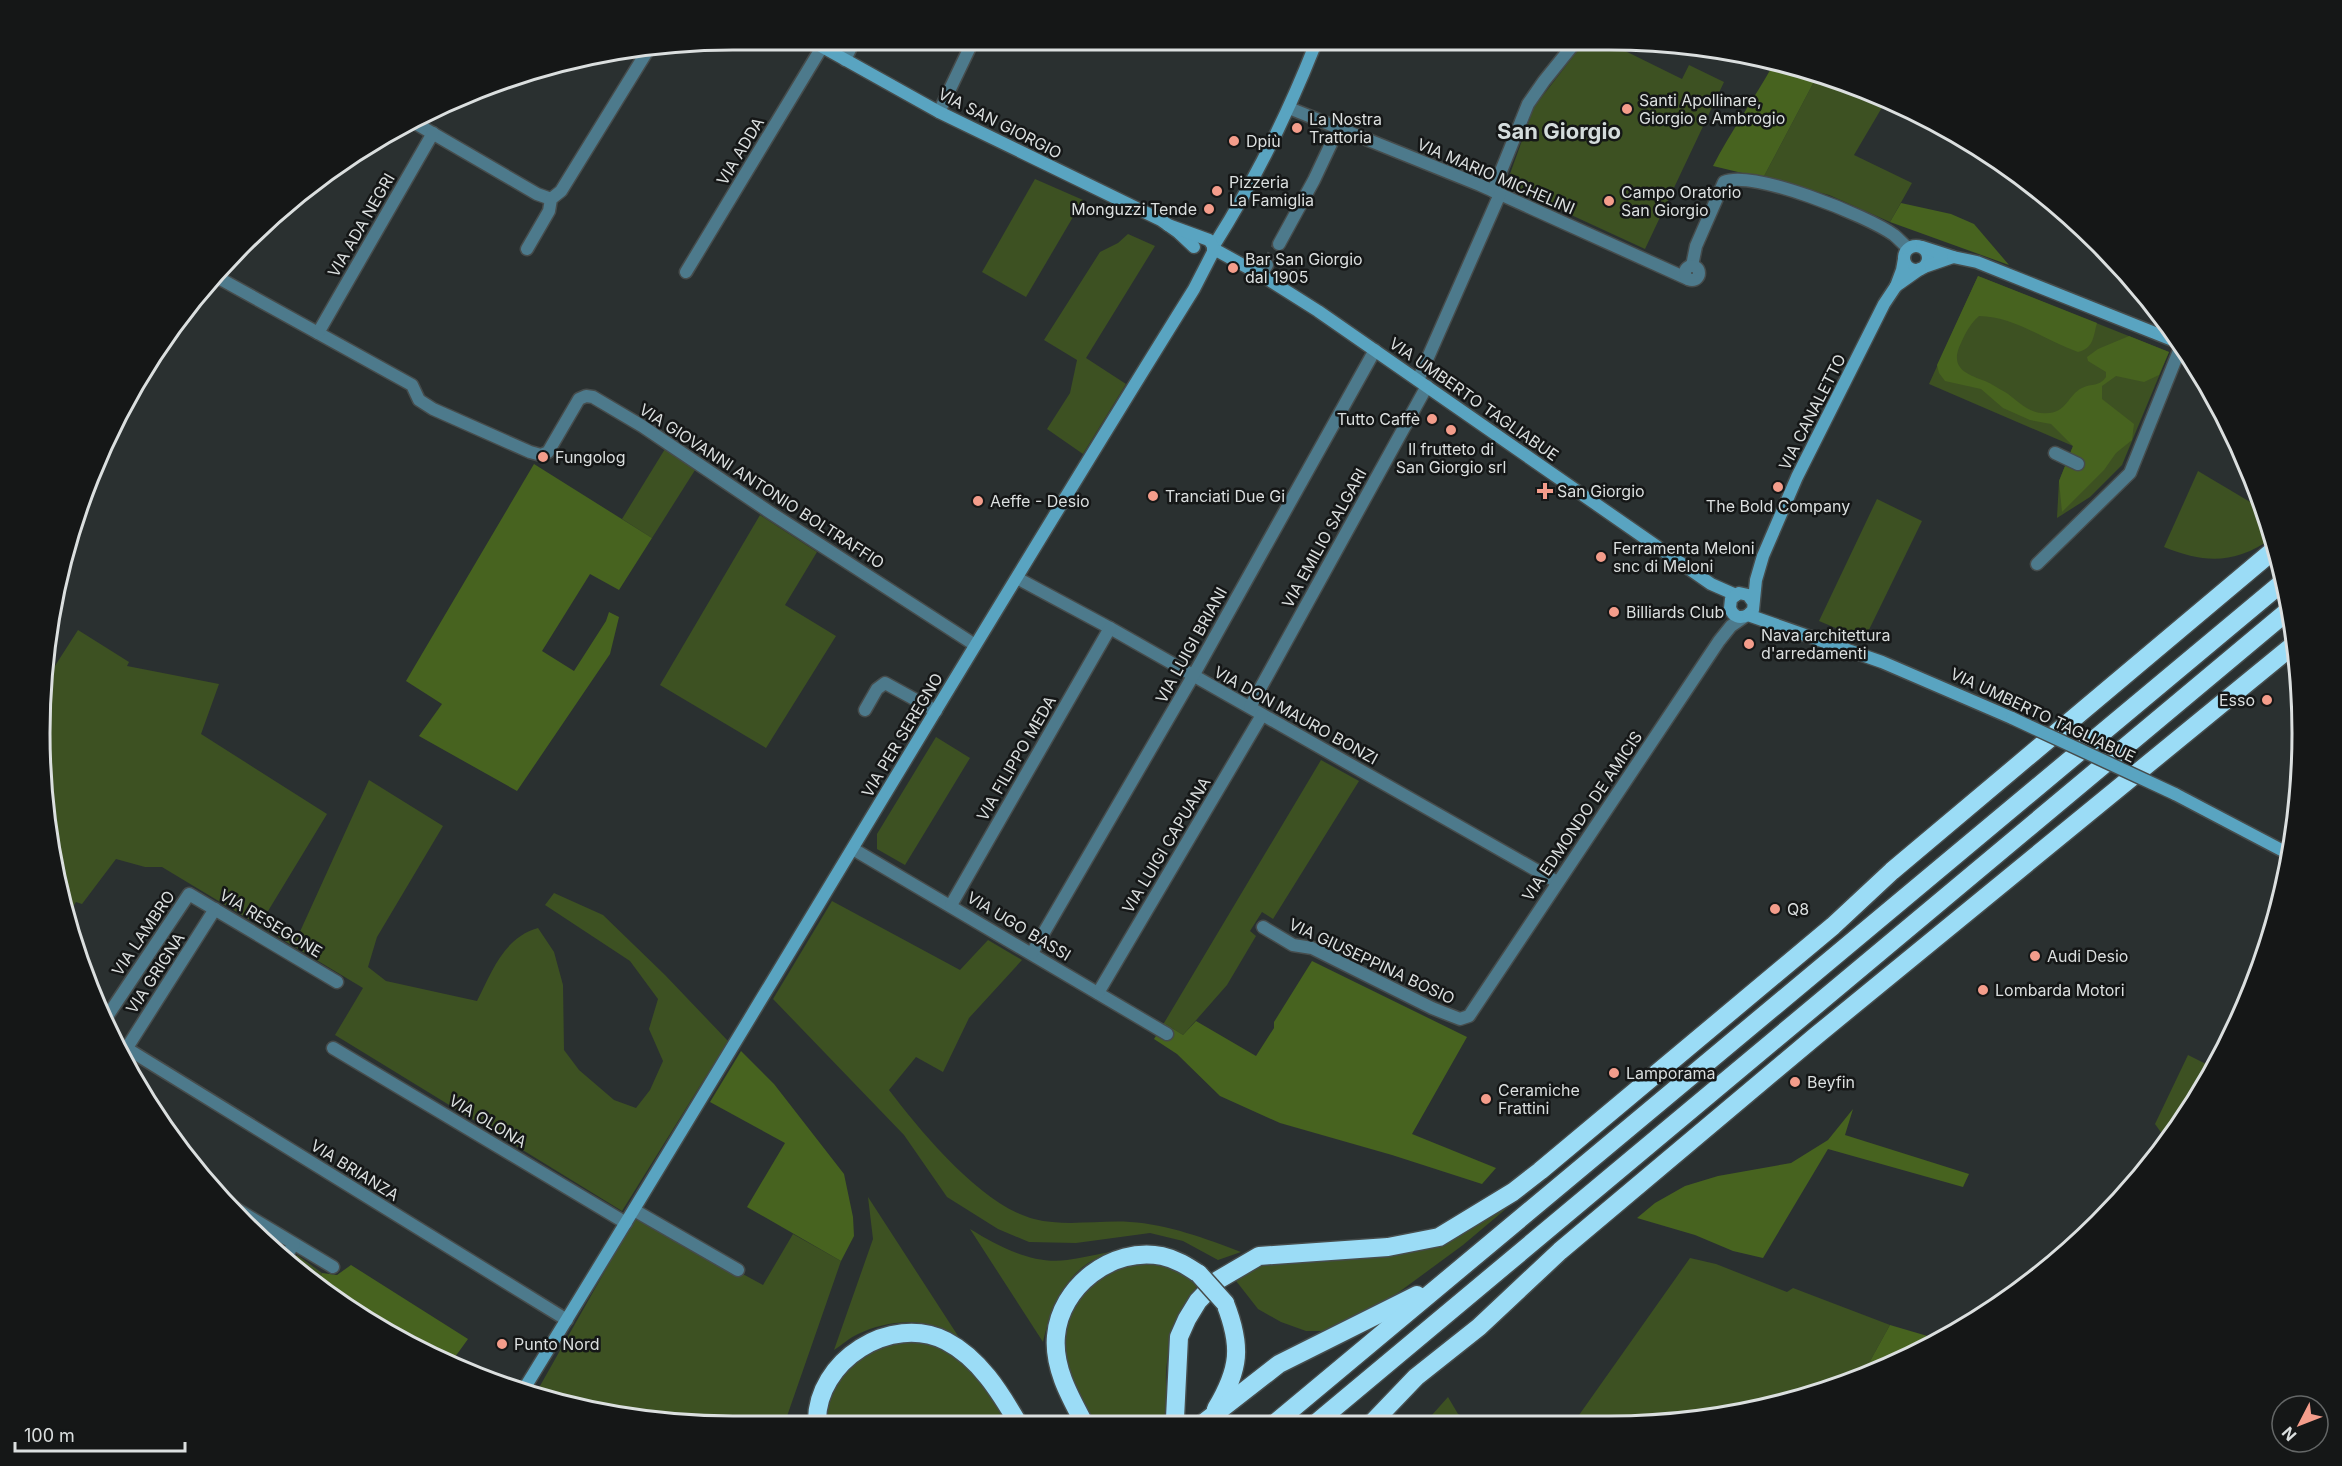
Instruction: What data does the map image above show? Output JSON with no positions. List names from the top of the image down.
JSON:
{
  "streets": {
    "street": [
      "VIA SAN GIORGIO",
      "VIA ADDA",
      "VIA MARIO MICHELINI",
      "VIA ADA NEGRI",
      "VIA UMBERTO TAGLIABUE",
      "VIA CANALETTO",
      "VIA GIOVANNI ANTONIO BOLTRAFFIO",
      "VIA EMILIO SALGARI",
      "VIA LUIGI BRIANI",
      "VIA DON MAURO BONZI",
      "VIA PER SEREGNO",
      "VIA FILIPPO MEDA",
      "VIA EDMONDO DE AMICIS",
      "VIA LUIGI CAPUANA",
      "VIA RESEGONE",
      "VIA UGO BASSI",
      "VIA LAMBRO",
      "VIA GIUSEPPINA BOSIO",
      "VIA GRIGNA",
      "VIA OLONA",
      "VIA BRIANZA"
    ]
  },
  "crossings": [
    ["VIA SAN GIORGIO", "VIA UMBERTO TAGLIABUE"],
    ["VIA SAN GIORGIO", "VIA PER SEREGNO"],
    ["VIA MARIO MICHELINI", "VIA CANALETTO"],
    ["VIA MARIO MICHELINI", "VIA EMILIO SALGARI"],
    ["VIA MARIO MICHELINI", "VIA PER SEREGNO"],
    ["VIA ADA NEGRI", "VIA GIOVANNI ANTONIO BOLTRAFFIO"],
    ["VIA UMBERTO TAGLIABUE", "VIA CANALETTO"],
    ["VIA UMBERTO TAGLIABUE", "VIA EMILIO SALGARI"],
    ["VIA UMBERTO TAGLIABUE", "VIA LUIGI BRIANI"],
    ["VIA UMBERTO TAGLIABUE", "VIA PER SEREGNO"],
    ["VIA UMBERTO TAGLIABUE", "VIA EDMONDO DE AMICIS"],
    ["VIA CANALETTO", "VIA EDMONDO DE AMICIS"],
    ["VIA GIOVANNI ANTONIO BOLTRAFFIO", "VIA PER SEREGNO"],
    ["VIA EMILIO SALGARI", "VIA DON MAURO BONZI"],
    ["VIA LUIGI BRIANI", "VIA DON MAURO BONZI"],
    ["VIA LUIGI BRIANI", "VIA UGO BASSI"],
    ["VIA DON MAURO BONZI", "VIA PER SEREGNO"],
    ["VIA DON MAURO BONZI", "VIA FILIPPO MEDA"],
    ["VIA DON MAURO BONZI", "VIA EDMONDO DE AMICIS"],
    ["VIA DON MAURO BONZI", "VIA LUIGI CAPUANA"],
    ["VIA PER SEREGNO", "VIA UGO BASSI"],
    ["VIA PER SEREGNO", "VIA OLONA"],
    ["VIA PER SEREGNO", "VIA BRIANZA"],
    ["VIA FILIPPO MEDA", "VIA UGO BASSI"],
    ["VIA EDMONDO DE AMICIS", "VIA GIUSEPPINA BOSIO"],
    ["VIA LUIGI CAPUANA", "VIA UGO BASSI"],
    ["VIA RESEGONE", "VIA LAMBRO"],
    ["VIA RESEGONE", "VIA GRIGNA"]
  ],
  "districts": ["San Giorgio"],
  "places": {
    "other": [
      "Santi Apollinare, Giorgio e Ambrogio",
      "La Nostra Trattoria",
      "Dpiù",
      "Pizzeria La Famiglia",
      "Campo Oratorio San Giorgio",
      "Monguzzi Tende",
      "Bar San Giorgio dal 1905",
      "Tutto Caffè",
      "Il frutteto di San Giorgio srl",
      "Fungolog",
      "The Bold Company",
      "Tranciati Due Gi",
      "Aeffe - Desio",
      "Ferramenta Meloni snc di Meloni",
      "Billiards Club",
      "Nava architettura d'arredamenti",
      "Esso",
      "Q8",
      "Audi Desio",
      "Lombarda Motori",
      "Lamporama",
      "Beyfin",
      "Ceramiche Frattini",
      "Punto Nord"
    ],
    "health": ["San Giorgio"]
  },
  "scale_bar": "100 m",
  "north": "bottom left"
}
